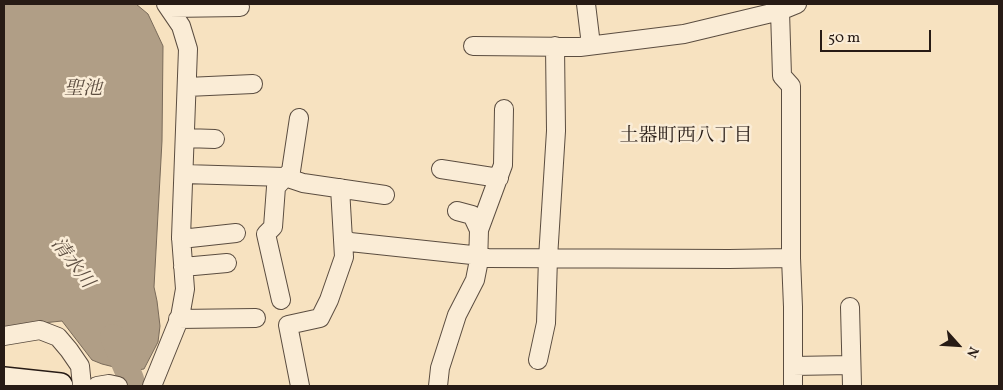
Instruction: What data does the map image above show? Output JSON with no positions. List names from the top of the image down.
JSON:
{
  "districts": ["土器町西八丁目"],
  "water": ["聖池", "清水川"],
  "scale_bar": "50 m",
  "north": "bottom right"
}
